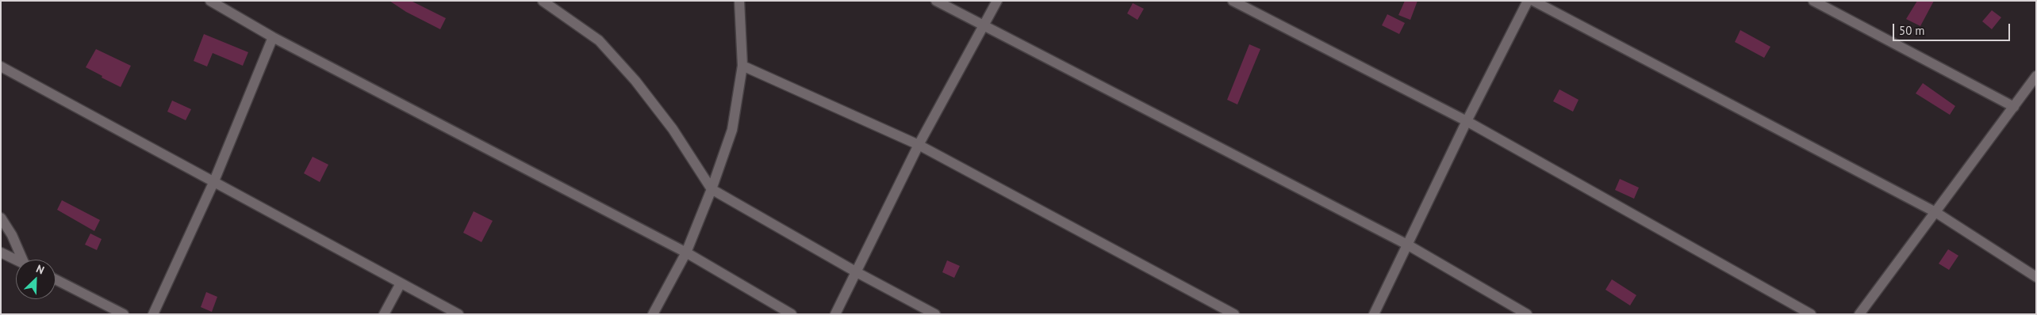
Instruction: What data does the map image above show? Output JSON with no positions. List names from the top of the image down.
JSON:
{
  "scale_bar": "50 m",
  "north": "top right"
}
